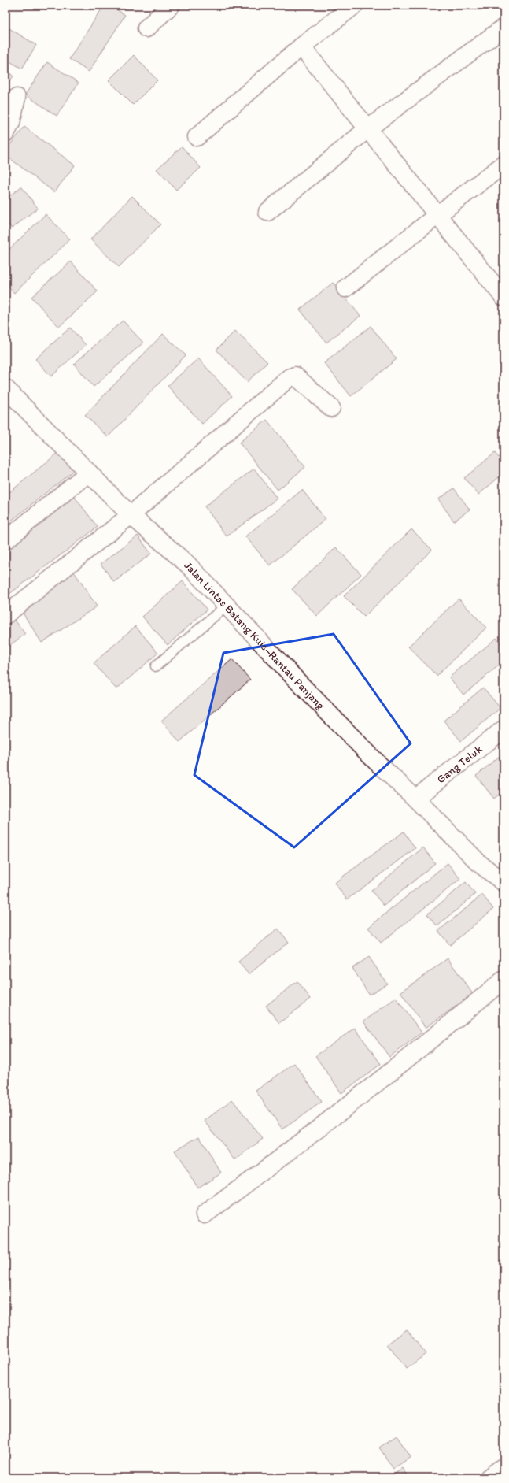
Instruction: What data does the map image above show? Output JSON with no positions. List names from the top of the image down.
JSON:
{
  "streets": {
    "street": ["Jalan Lintas Batang Kuis–Rantau Panjang", "Gang Teluk"]
  },
  "crossings": [
    ["Jalan Lintas Batang Kuis–Rantau Panjang", "Gang Teluk"]
  ]
}
